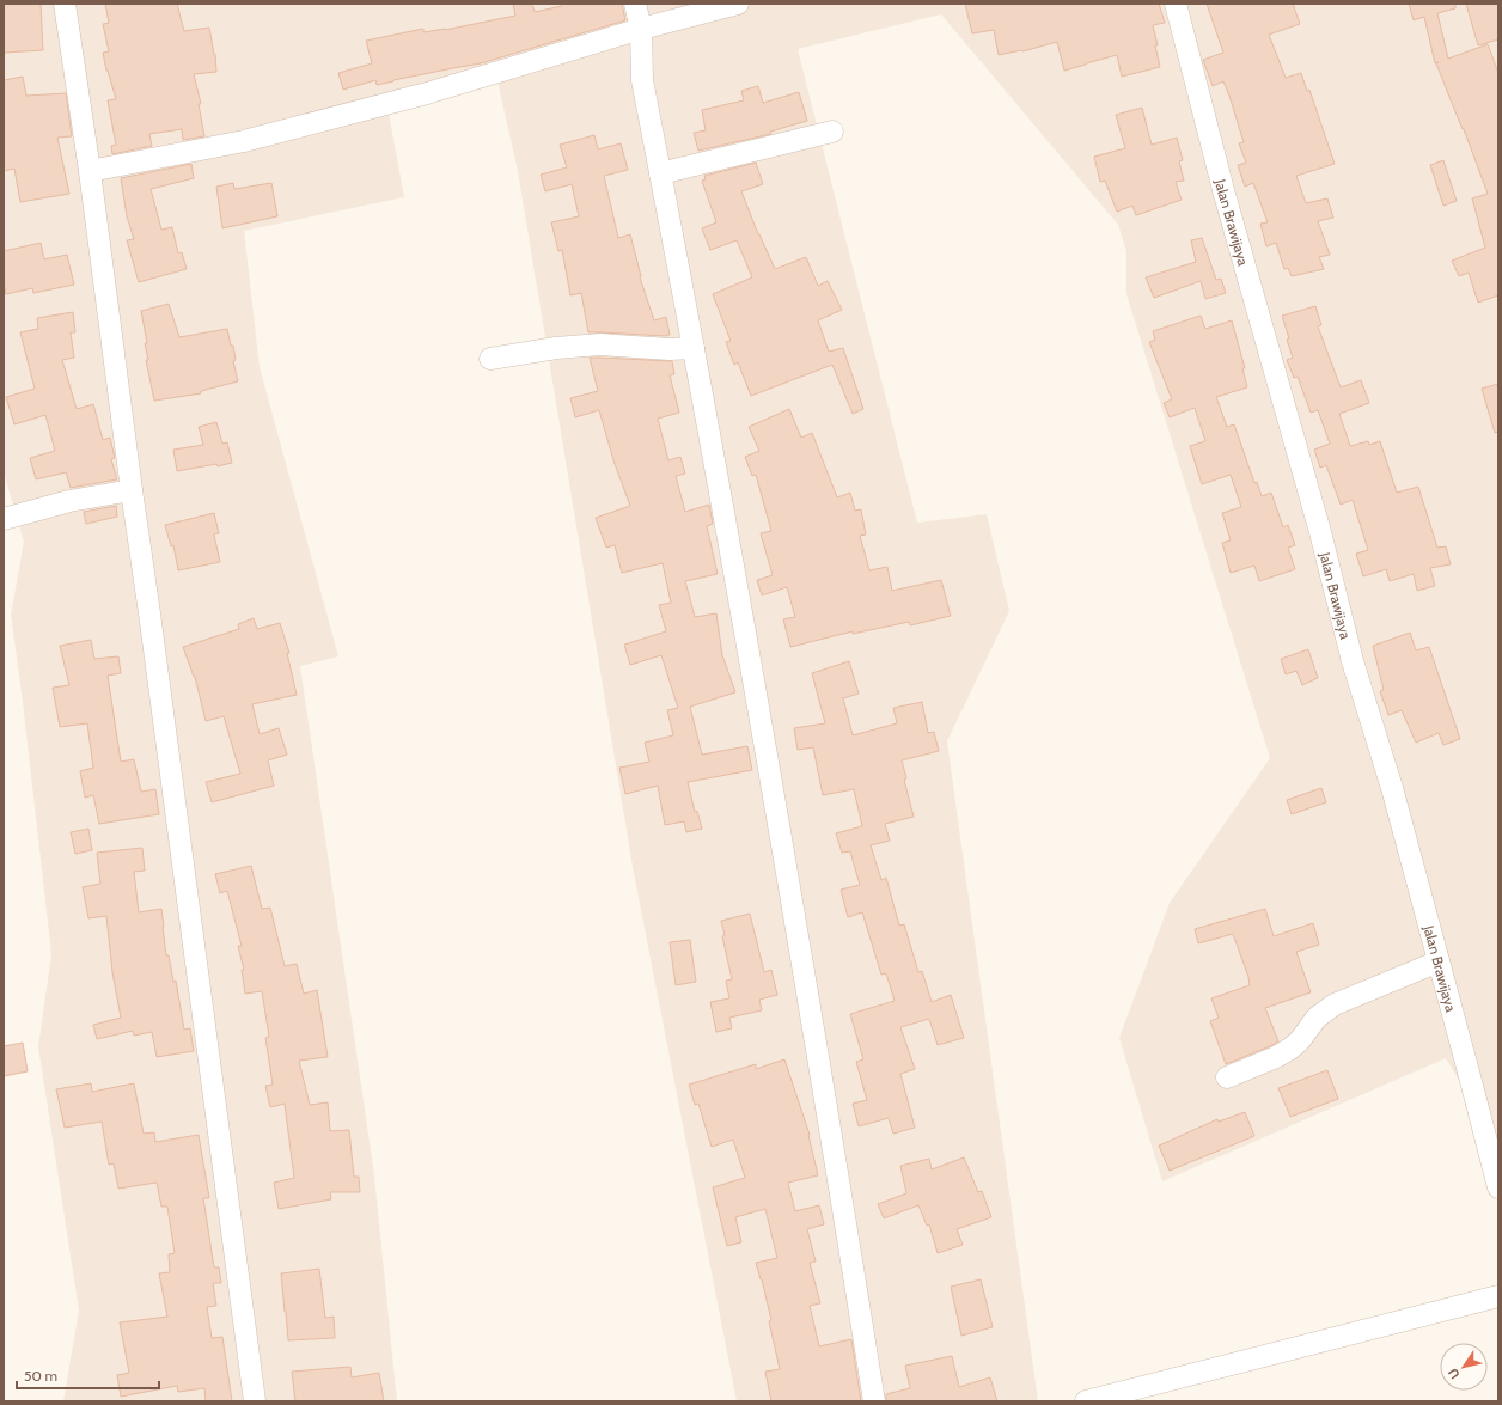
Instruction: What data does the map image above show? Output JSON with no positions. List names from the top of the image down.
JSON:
{
  "streets": {
    "street": ["Jalan Brawijaya"]
  },
  "scale_bar": "50 m",
  "north": "bottom left"
}
